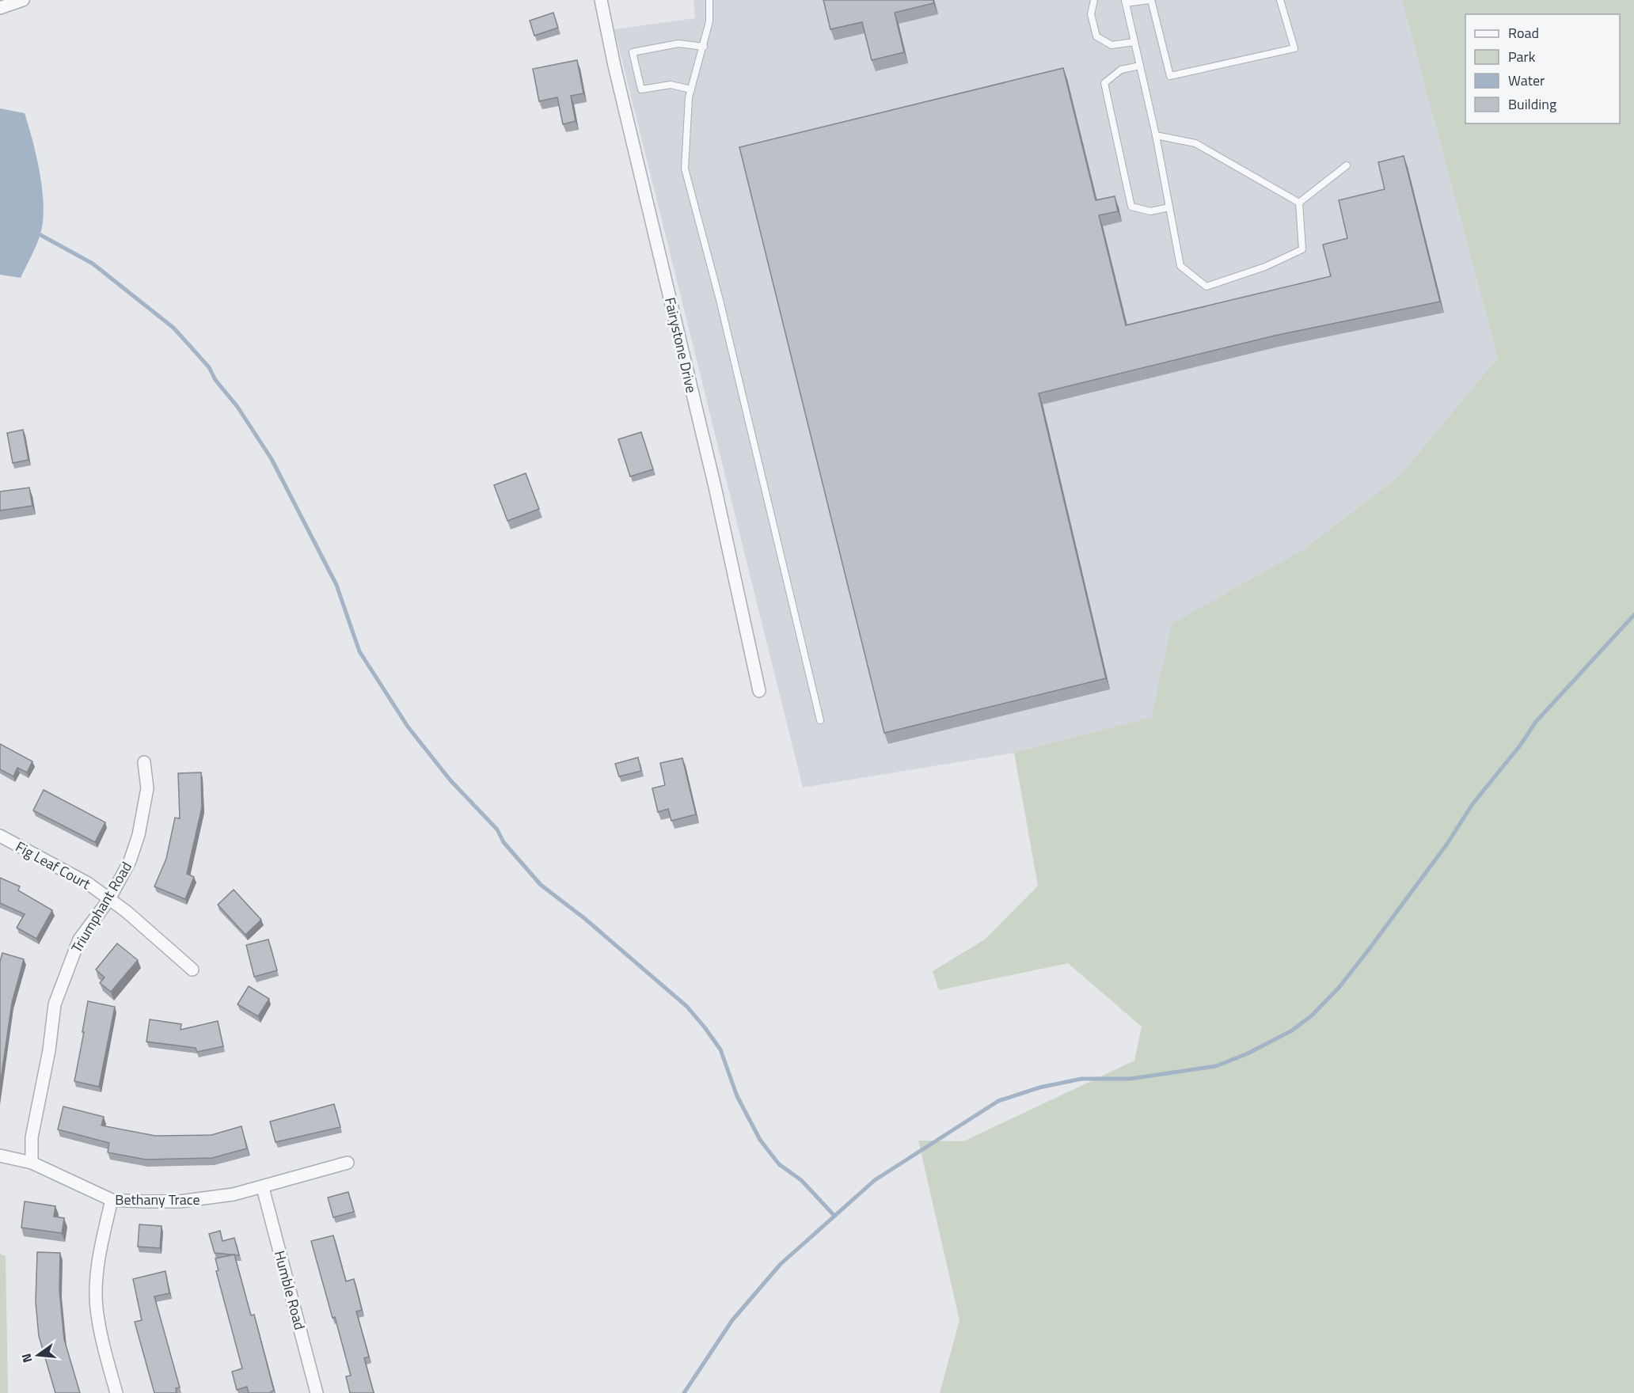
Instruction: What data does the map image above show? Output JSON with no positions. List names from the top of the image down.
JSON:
{
  "streets": {
    "street": [
      "Fairystone Drive",
      "Fig Leaf Court",
      "Triumphant Road",
      "Bethany Trace",
      "Humble Road"
    ]
  },
  "crossings": [
    ["Fig Leaf Court", "Triumphant Road"],
    ["Triumphant Road", "Bethany Trace"],
    ["Bethany Trace", "Humble Road"]
  ],
  "legend": [
    "Road",
    "Park",
    "Water",
    "Building"
  ],
  "north": "left"
}
